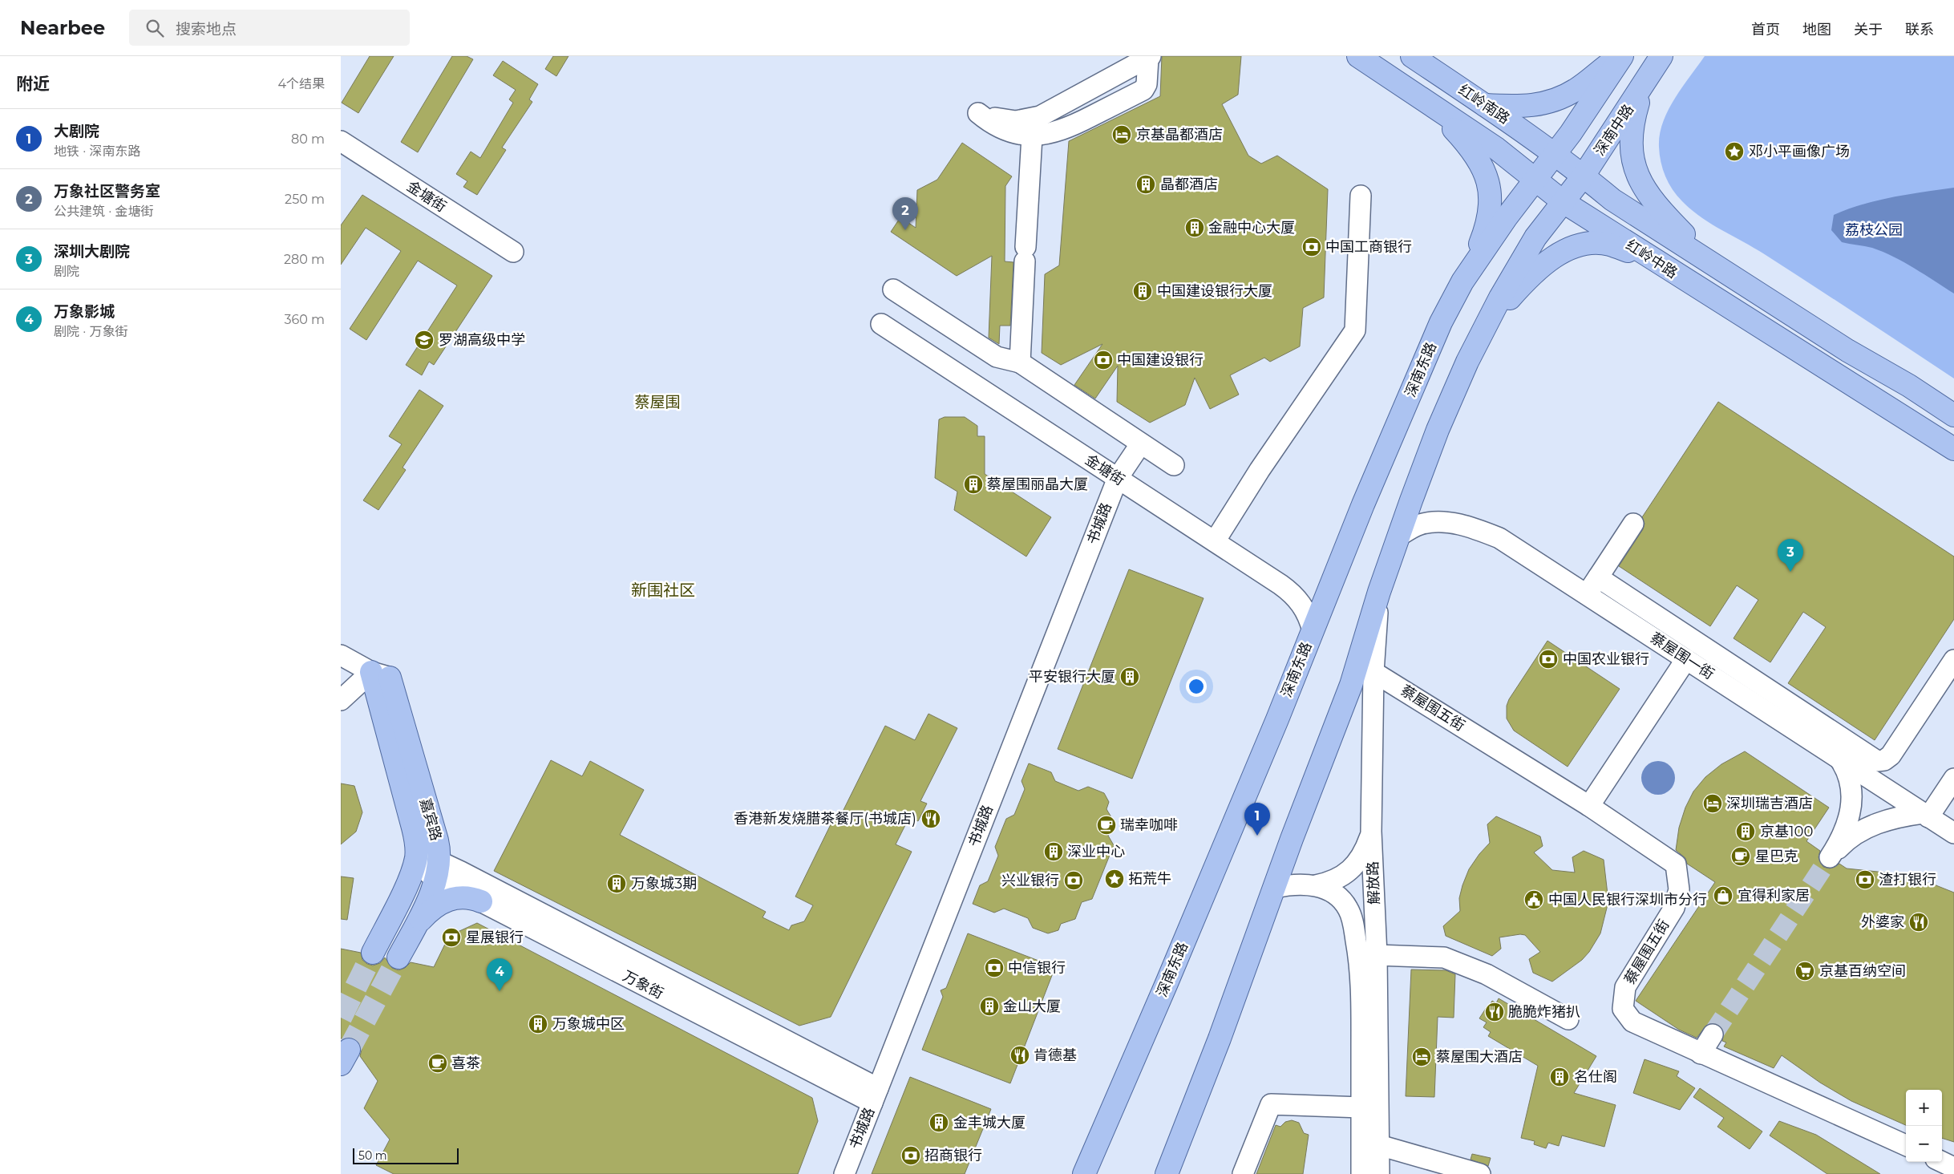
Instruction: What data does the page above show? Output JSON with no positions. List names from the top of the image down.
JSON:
{
  "streets": {
    "main road": [
      "红岭南路",
      "深南中路",
      "红岭中路",
      "深南东路",
      "嘉宾路"
    ],
    "street": [
      "金塘街",
      "书城路",
      "蔡屋围一街",
      "蔡屋围五街",
      "解放路",
      "万象街"
    ]
  },
  "crossings": [
    ["红岭南路", "红岭中路"],
    ["深南中路", "红岭中路"],
    ["金塘街", "深南东路"],
    ["金塘街", "书城路"],
    ["红岭中路", "深南东路"],
    ["书城路", "万象街"],
    ["蔡屋围五街", "解放路"],
    ["嘉宾路", "万象街"]
  ],
  "districts": ["蔡屋围", "新围社区"],
  "parks": ["荔枝公园"],
  "places": {
    "hotel": ["京基晶都酒店", "深圳瑞吉酒店", "蔡屋围大酒店"],
    "place": ["邓小平画像广场", "拓荒牛"],
    "building": [
      "晶都酒店",
      "金融中心大厦",
      "中国建设银行大厦",
      "蔡屋围丽晶大厦",
      "平安银行大厦",
      "京基100",
      "深业中心",
      "万象城3期",
      "金山大厦",
      "万象城中区",
      "名仕阁",
      "金丰城大厦"
    ],
    "bank": [
      "中国工商银行",
      "中国建设银行",
      "中国农业银行",
      "渣打银行",
      "兴业银行",
      "星展银行",
      "中信银行",
      "招商银行"
    ],
    "school or university": ["罗湖高级中学"],
    "restaurant": [
      "香港新发烧腊茶餐厅(书城店)",
      "外婆家",
      "脆脆炸猪扒",
      "肯德基"
    ],
    "cafe": ["瑞幸咖啡", "星巴克", "喜茶"],
    "shop": ["宜得利家居"],
    "public building": ["中国人民银行深圳市分行"],
    "supermarket": ["京基百纳空间"]
  },
  "scale_bar": "50 m",
  "page": {
    "header": "Nearbee",
    "search": "搜索地点",
    "nav": [
      "首页",
      "地图",
      "关于",
      "联系"
    ],
    "heading": ["附近", "4个结果"],
    "list": [
      {
        "mark": "1",
        "name": "大剧院",
        "note": "地铁 · 深南东路",
        "value": "80 m"
      },
      {
        "mark": "2",
        "name": "万象社区警务室",
        "note": "公共建筑 · 金塘街",
        "value": "250 m"
      },
      {
        "mark": "3",
        "name": "深圳大剧院",
        "note": "剧院",
        "value": "280 m"
      },
      {
        "mark": "4",
        "name": "万象影城",
        "note": "剧院 · 万象街",
        "value": "360 m"
      }
    ],
    "pins": [
      "2",
      "3",
      "1",
      "4"
    ],
    "map_buttons": ["+", "−"],
    "scale": "50 m"
  }
}
